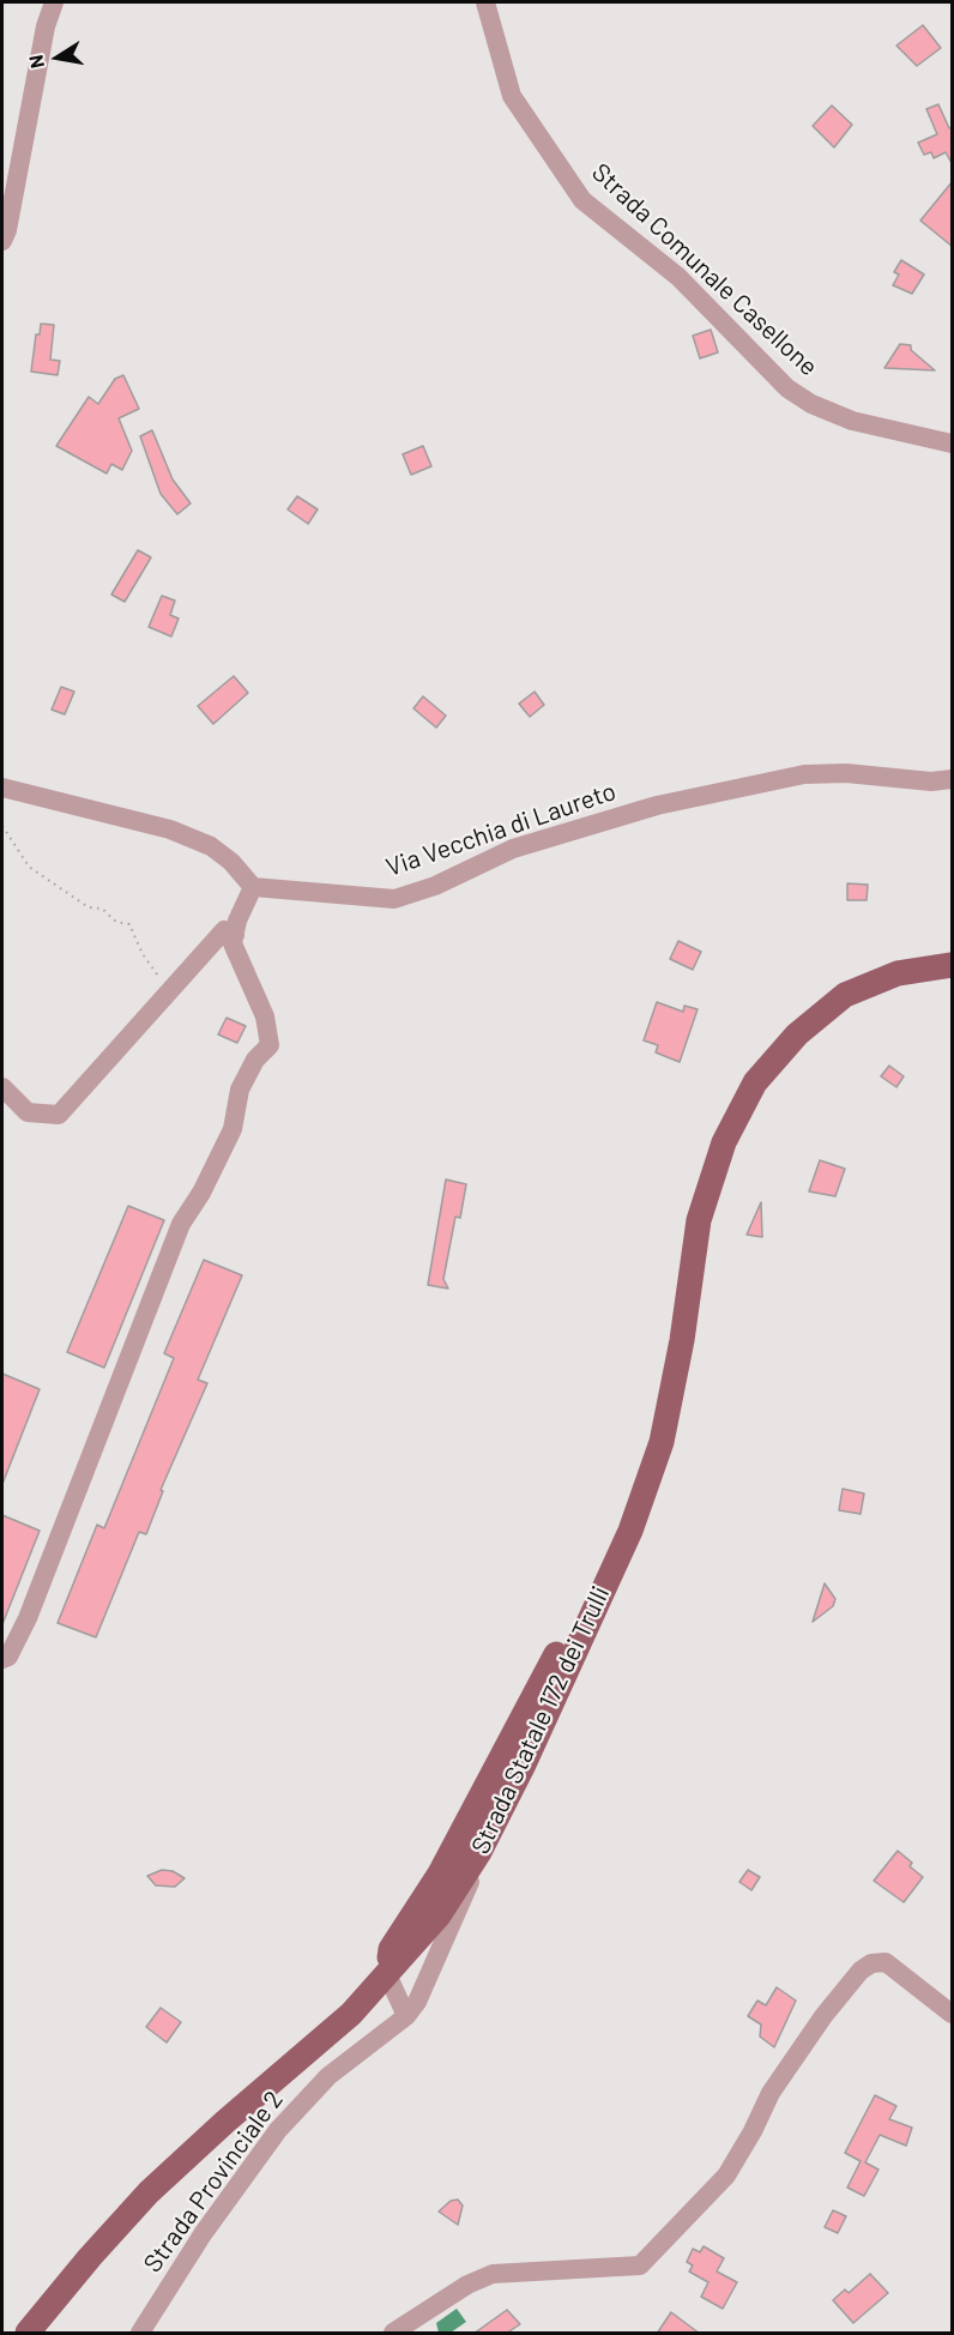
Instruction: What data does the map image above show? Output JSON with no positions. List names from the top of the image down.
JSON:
{
  "streets": {
    "main road": ["Strada Statale 172 dei Trulli"],
    "street": ["Strada Comunale Casellone", "Via Vecchia di Laureto", "Strada Provinciale 2"]
  },
  "crossings": [
    ["Strada Statale 172 dei Trulli", "Strada Provinciale 2"]
  ],
  "north": "left"
}
